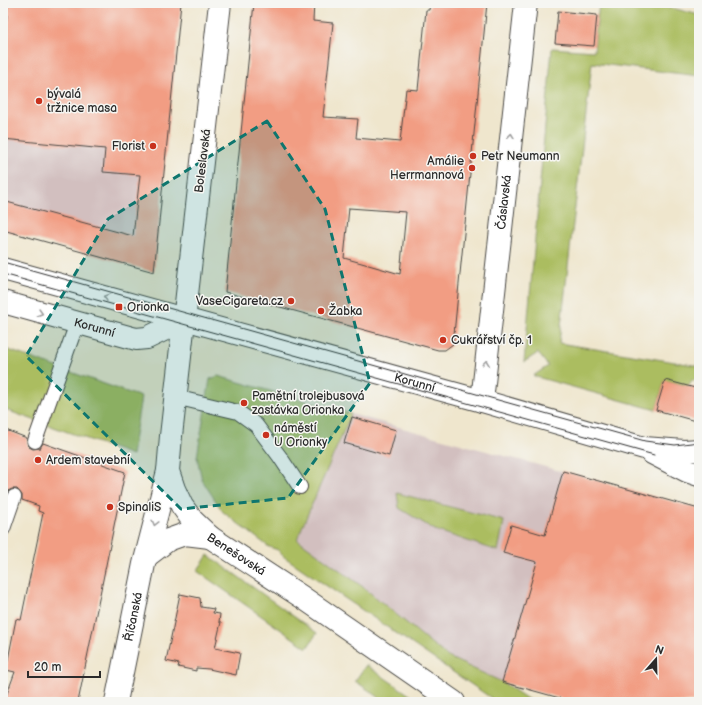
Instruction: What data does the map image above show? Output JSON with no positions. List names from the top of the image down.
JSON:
{
  "streets": {
    "street": [
      "Boleslavská",
      "Čáslavská",
      "Korunní",
      "Benešovská",
      "Říčanská"
    ]
  },
  "crossings": [
    ["Boleslavská", "Korunní"],
    ["Boleslavská", "Benešovská"],
    ["Čáslavská", "Korunní"],
    ["Korunní", "Benešovská"],
    ["Benešovská", "Říčanská"]
  ],
  "one_way": ["Čáslavská", "Říčanská"],
  "places": {
    "other": [
      "bývalá tržnice masa",
      "Florist",
      "Petr Neumann",
      "Amálie Herrmannová",
      "VaseCigareta.cz",
      "Žabka",
      "Cukrářství čp. 1",
      "Pamětní trolejbusová zastávka Orionka",
      "náměstí U Orionky",
      "Ardem stavební",
      "SpinaliS"
    ],
    "transit": ["Orionka"]
  },
  "scale_bar": "20 m",
  "north": "top"
}
